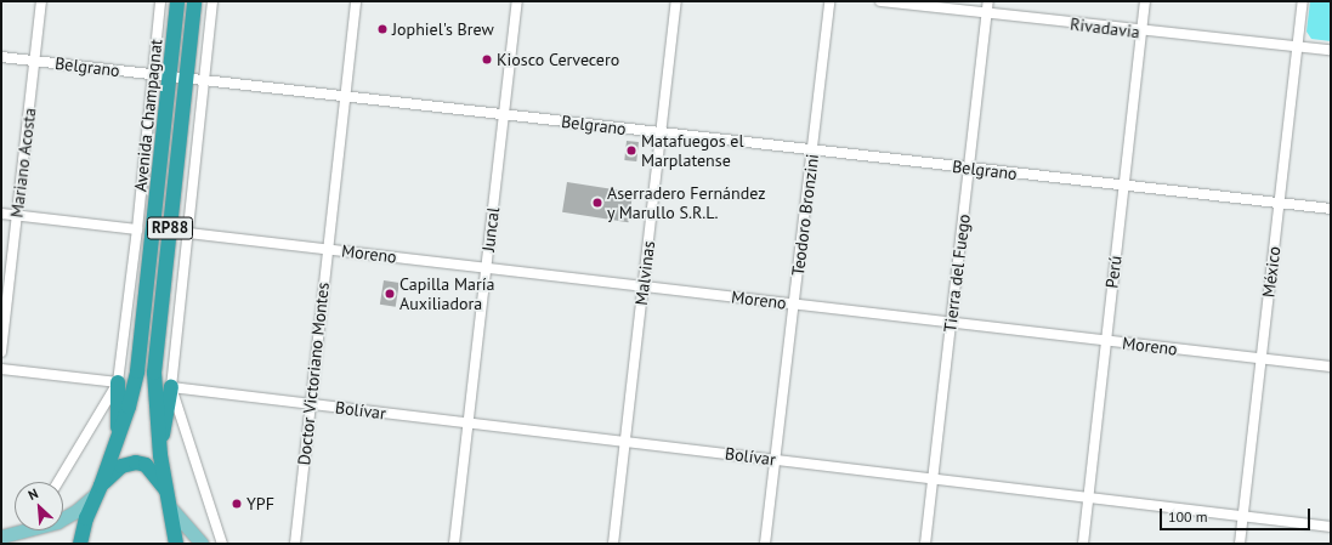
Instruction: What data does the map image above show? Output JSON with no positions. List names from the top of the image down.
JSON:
{
  "streets": {
    "highway": ["Avenida Champagnat", "RP88"],
    "street": [
      "Rivadavia",
      "Belgrano",
      "Mariano Acosta",
      "Teodoro Bronzini",
      "Juncal",
      "Moreno",
      "Perú",
      "México",
      "Malvinas",
      "Tierra del Fuego",
      "Doctor Victoriano Montes",
      "Bolívar"
    ]
  },
  "crossings": [
    ["Rivadavia", "Perú"],
    ["Rivadavia", "México"],
    ["Rivadavia", "Tierra del Fuego"],
    ["Belgrano", "Avenida Champagnat"],
    ["Belgrano", "Mariano Acosta"],
    ["Belgrano", "Teodoro Bronzini"],
    ["Belgrano", "Juncal"],
    ["Belgrano", "Perú"],
    ["Belgrano", "México"],
    ["Belgrano", "Malvinas"],
    ["Belgrano", "Tierra del Fuego"],
    ["Belgrano", "Doctor Victoriano Montes"],
    ["Avenida Champagnat", "RP88"],
    ["Teodoro Bronzini", "Moreno"],
    ["Teodoro Bronzini", "Bolívar"],
    ["Juncal", "Moreno"],
    ["Juncal", "Bolívar"],
    ["Moreno", "Perú"],
    ["Moreno", "México"],
    ["Moreno", "Malvinas"],
    ["Moreno", "Tierra del Fuego"],
    ["Moreno", "Doctor Victoriano Montes"],
    ["Perú", "Bolívar"],
    ["México", "Bolívar"],
    ["Malvinas", "Bolívar"],
    ["Tierra del Fuego", "Bolívar"],
    ["Doctor Victoriano Montes", "Bolívar"]
  ],
  "places": [
    "Jophiel's Brew",
    "Kiosco Cervecero",
    "Matafuegos el Marplatense",
    "Aserradero Fernández y Marullo S.R.L.",
    "Capilla María Auxiliadora",
    "YPF"
  ],
  "scale_bar": "100 m",
  "north": "top left"
}
